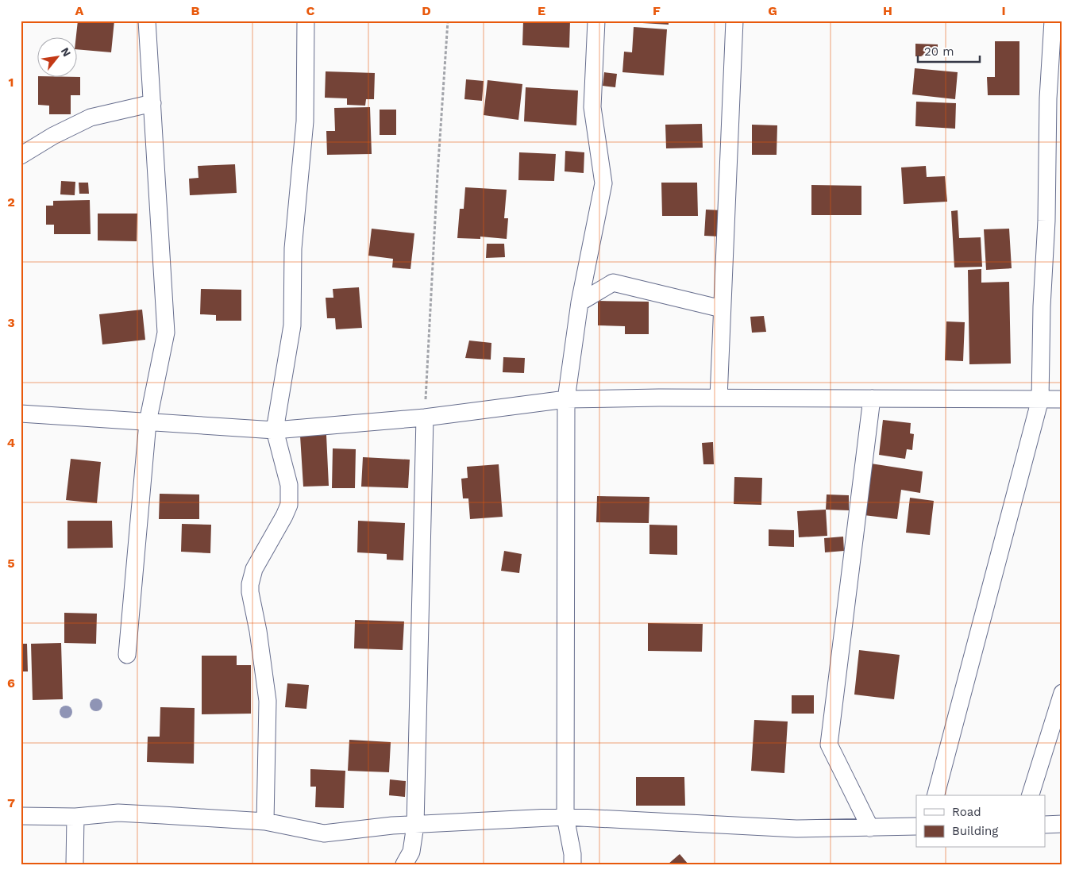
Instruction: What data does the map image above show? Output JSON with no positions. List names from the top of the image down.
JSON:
{
  "legend": ["Road", "Building"],
  "scale_bar": "20 m",
  "north": "top right",
  "grid": {
    "columns": [
      "A",
      "B",
      "C",
      "D",
      "E",
      "F",
      "G",
      "H",
      "I"
    ],
    "rows": [
      "1",
      "2",
      "3",
      "4",
      "5",
      "6",
      "7"
    ]
  }
}
